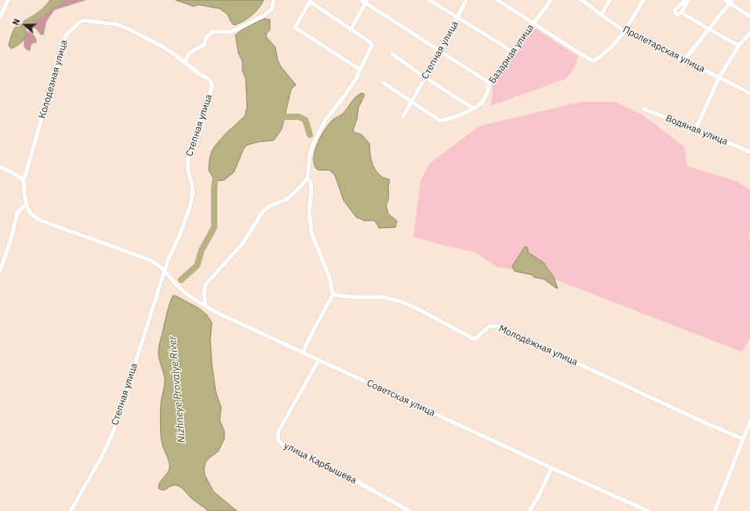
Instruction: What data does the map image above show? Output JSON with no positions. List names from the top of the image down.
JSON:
{
  "streets": {
    "street": [
      "Пролетарская улица",
      "Степная улица",
      "Базарная улица",
      "Колодезная улица",
      "Водяная улица",
      "Молодёжная улица",
      "Советская улица",
      "улица Карбышева"
    ]
  },
  "crossings": [
    ["Степная улица", "Базарная улица"],
    ["Степная улица", "Колодезная улица"],
    ["Степная улица", "Советская улица"],
    ["Советская улица", "улица Карбышева"]
  ],
  "water": ["Nizhneye Provalye River"],
  "north": "left"
}
